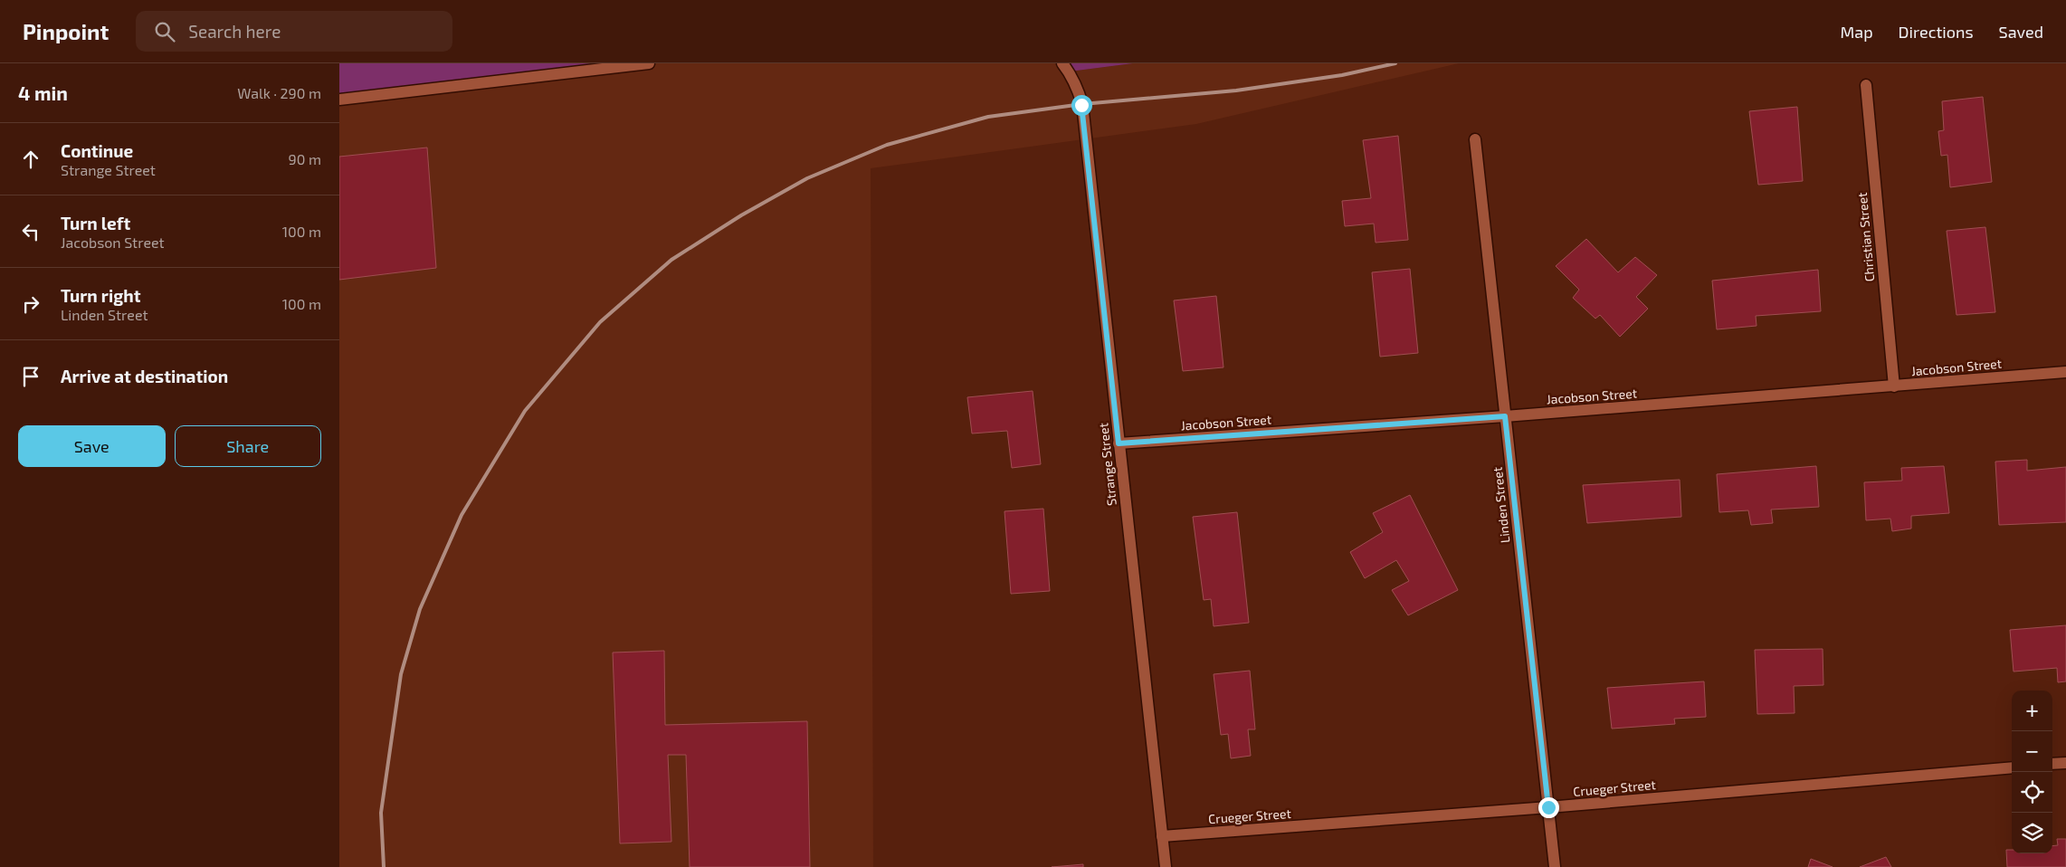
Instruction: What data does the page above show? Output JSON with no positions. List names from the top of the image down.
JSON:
{
  "streets": {
    "street": [
      "Christian Street",
      "Jacobson Street",
      "Strange Street",
      "Linden Street",
      "Crueger Street"
    ]
  },
  "crossings": [
    ["Christian Street", "Jacobson Street"],
    ["Jacobson Street", "Strange Street"],
    ["Jacobson Street", "Linden Street"],
    ["Strange Street", "Crueger Street"],
    ["Linden Street", "Crueger Street"]
  ],
  "page": {
    "header": "Pinpoint",
    "search": "Search here",
    "nav": ["Map", "Directions", "Saved"],
    "heading": ["4 min", "Walk · 290 m"],
    "list": [
      ["Continue", "Strange Street", "90 m"],
      ["Turn left", "Jacobson Street", "100 m"],
      ["Turn right", "Linden Street", "100 m"],
      "Arrive at destination"
    ],
    "buttons": ["Save", "Share"],
    "map_buttons": ["+", "−"]
  }
}
